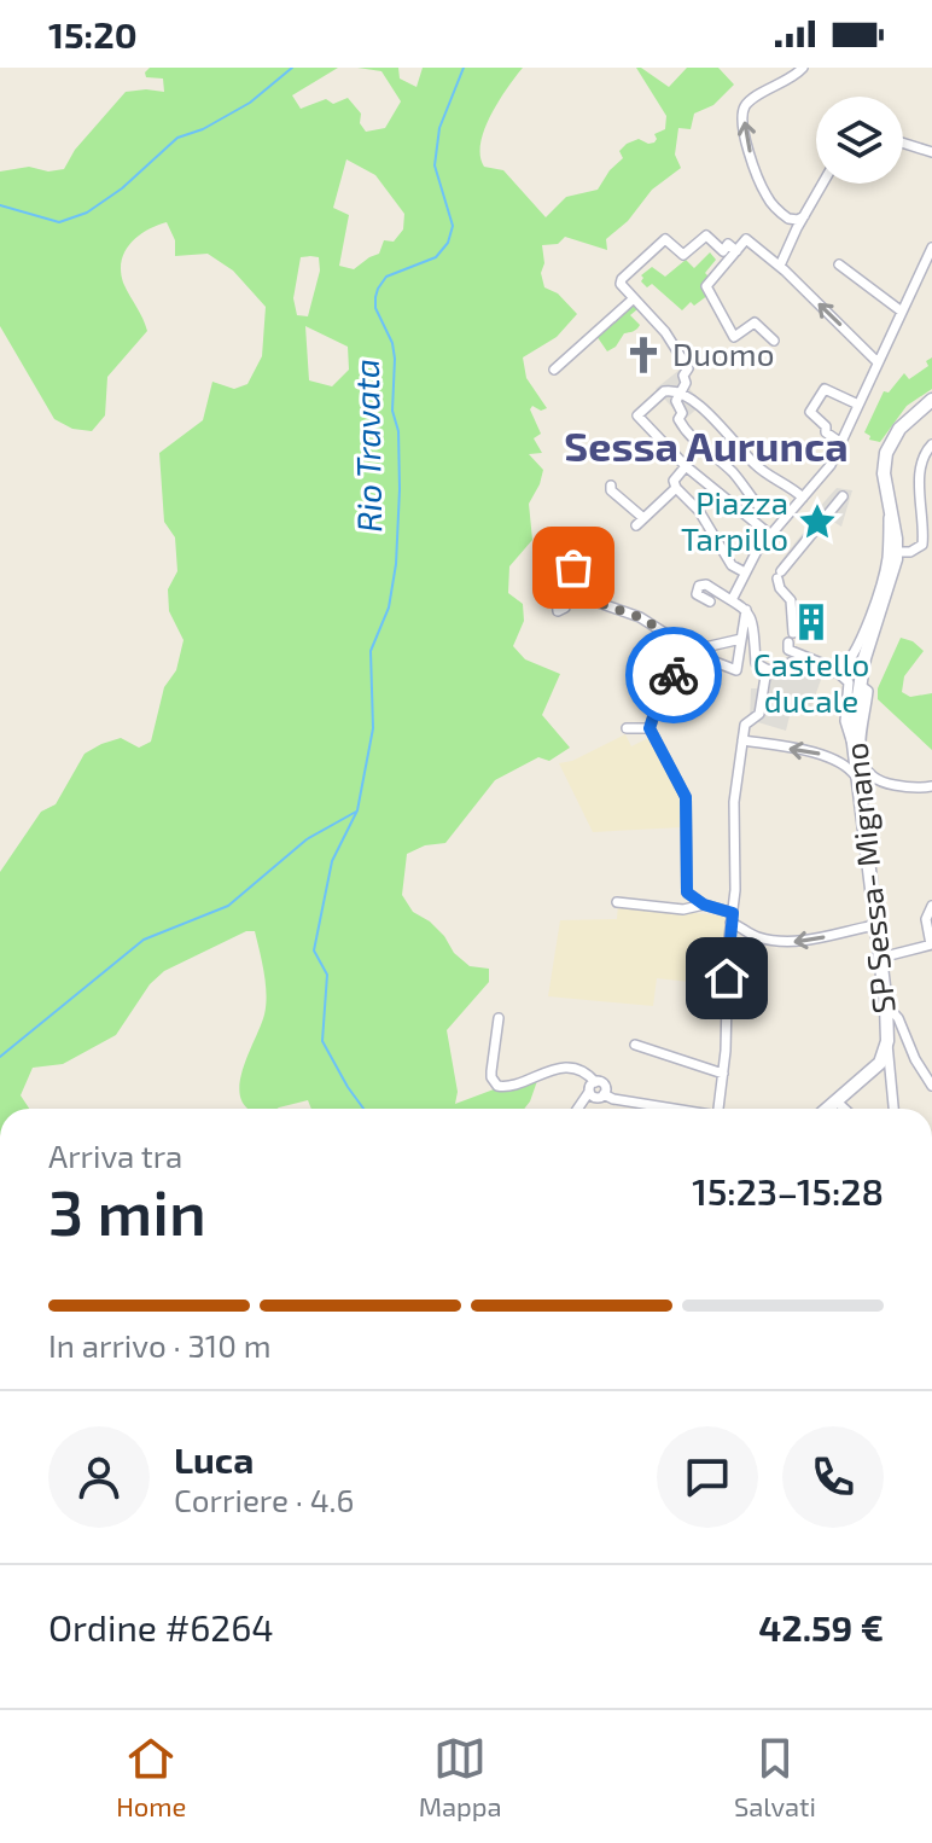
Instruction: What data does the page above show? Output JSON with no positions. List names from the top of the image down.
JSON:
{
  "streets": {
    "street": ["SP Sessa- Mignano"]
  },
  "districts": ["Sessa Aurunca"],
  "water": ["Rio Travata"],
  "places": {
    "church": ["Duomo"],
    "place": ["Piazza Tarpillo"],
    "building": ["Castello ducale"]
  },
  "page": {
    "status": "15:20",
    "heading": ["3 min", "Arriva tra", "15:23–15:28"],
    "panel": [
      "Luca",
      "Corriere · 4.6",
      "Ordine #6264",
      "42.59 €"
    ],
    "bar": "In arrivo · 310 m",
    "tabs": ["Home", "Mappa", "Salvati"]
  }
}
